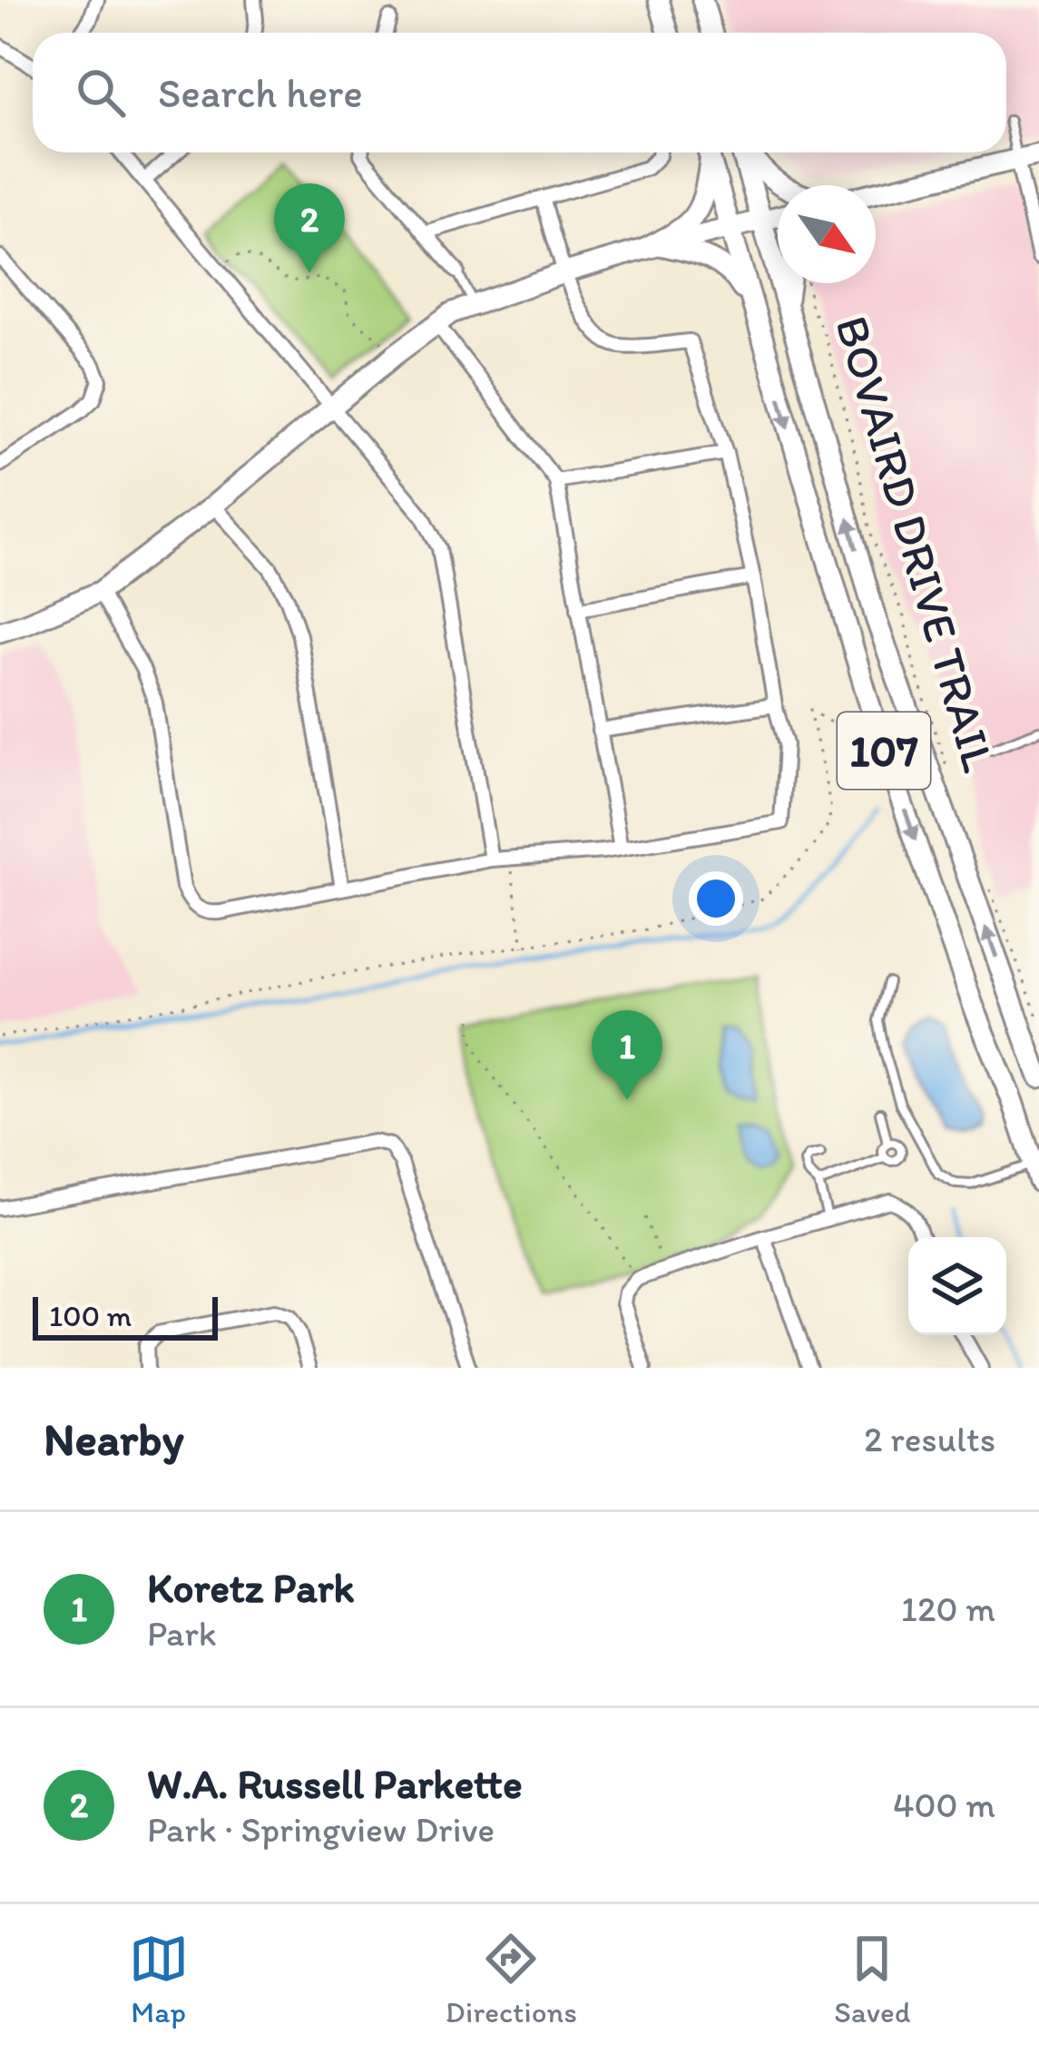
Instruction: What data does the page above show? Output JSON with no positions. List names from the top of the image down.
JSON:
{
  "streets": {
    "main road": ["107"],
    "path": ["BOVAIRD DRIVE TRAIL"]
  },
  "scale_bar": "100 m",
  "north": "bottom right",
  "page": {
    "search": "Search here",
    "pins": ["2", "1"],
    "scale": "100 m",
    "heading": ["Nearby", "2 results"],
    "list": [
      {
        "mark": "1",
        "name": "Koretz Park",
        "note": "Park",
        "value": "120 m"
      },
      {
        "mark": "2",
        "name": "W.A. Russell Parkette",
        "note": "Park · Springview Drive",
        "value": "400 m"
      }
    ],
    "nav": ["Map", "Directions", "Saved"]
  }
}
